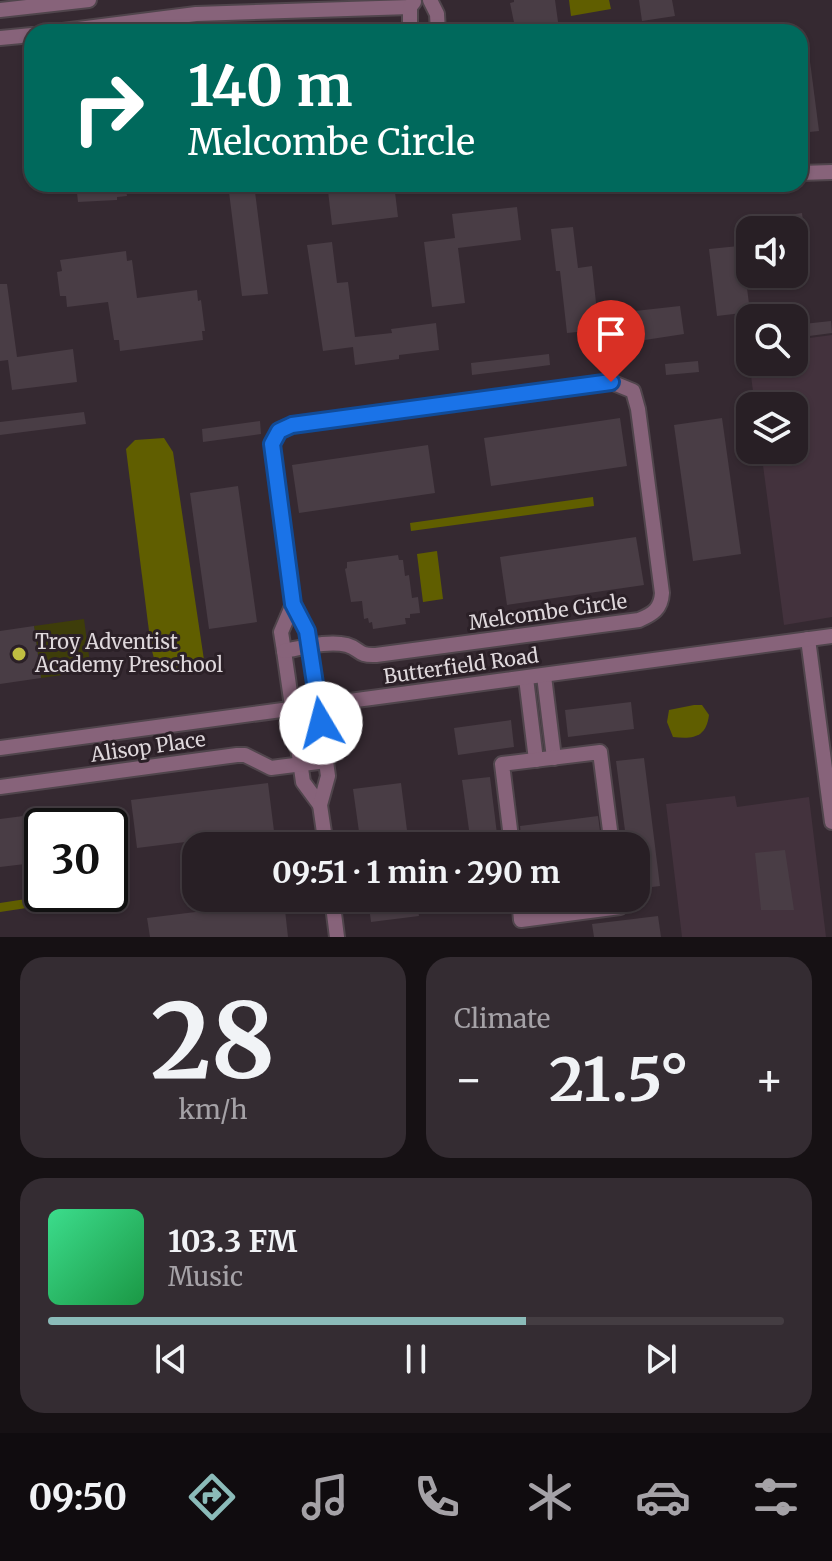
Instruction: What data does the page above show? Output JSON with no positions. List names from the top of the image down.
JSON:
{
  "streets": {
    "street": ["Melcombe Circle", "Butterfield Road", "Alisop Place"]
  },
  "crossings": [
    ["Melcombe Circle", "Butterfield Road"]
  ],
  "places": ["Troy Adventist Academy Preschool"],
  "page": {
    "turn": ["140 m", "Melcombe Circle"],
    "limit": "30",
    "trip": "09:51 · 1 min · 290 m",
    "tile": [
      ["28", "km/h"],
      "Climate"
    ],
    "heat": ["−", "21.5°", "+"],
    "song": ["103.3 FM", "Music"],
    "tabs": "09:50"
  }
}
